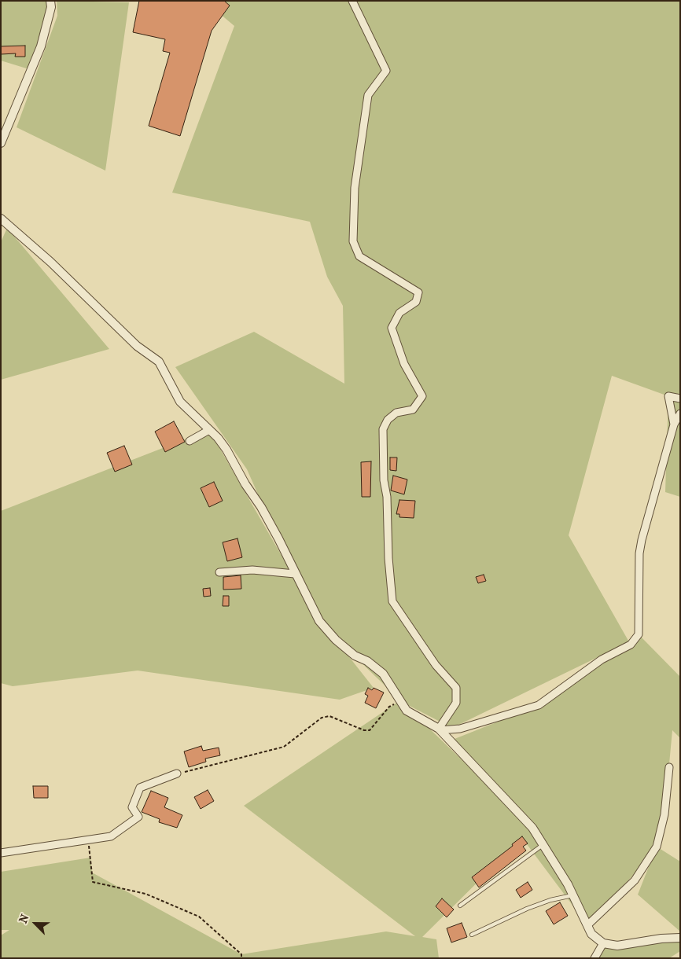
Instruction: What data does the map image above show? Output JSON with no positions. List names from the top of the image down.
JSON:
{
  "north": "top left"
}
